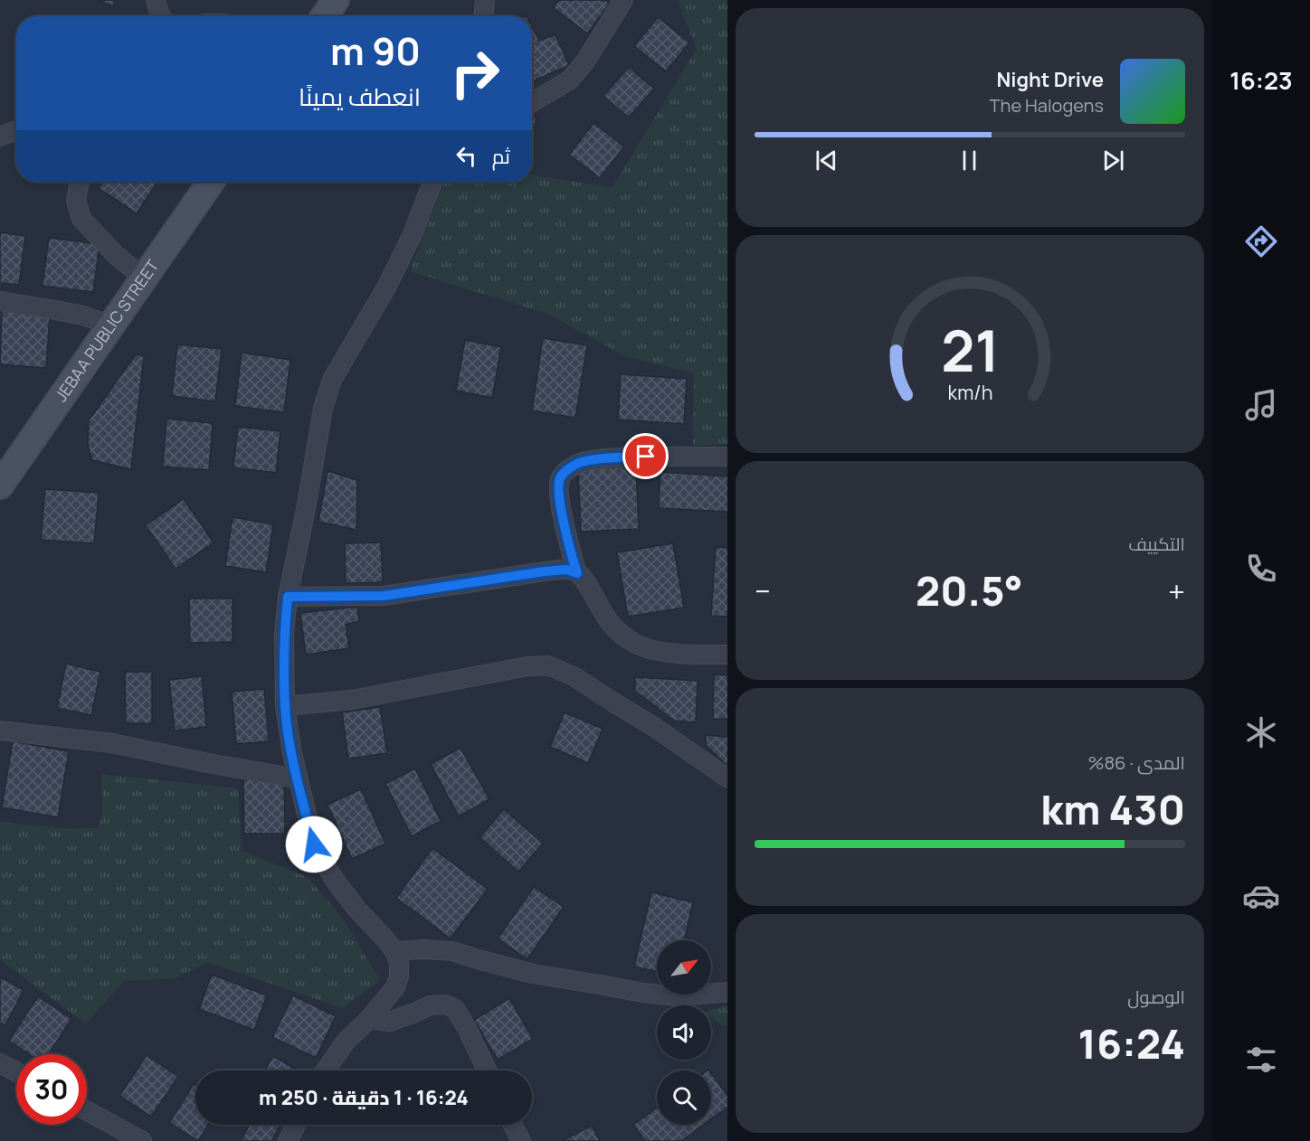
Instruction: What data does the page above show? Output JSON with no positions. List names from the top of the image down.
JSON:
{
  "streets": {
    "main road": ["JEBAA PUBLIC STREET"]
  },
  "north": "top right",
  "page": {
    "tabs": "16:23",
    "turn": ["90 m", "انعطف يمينًا"],
    "song": ["Night Drive", "The Halogens"],
    "then": "ثم",
    "tile": [
      "التكييف",
      ["المدى · 86%", "430 km"],
      ["الوصول", "16:24"]
    ],
    "heat": ["−", "20.5°", "+"],
    "limit": "30",
    "trip": "16:24 · 1 دقيقة · 250 m",
    "gauge": ["21", "km/h"]
  }
}
